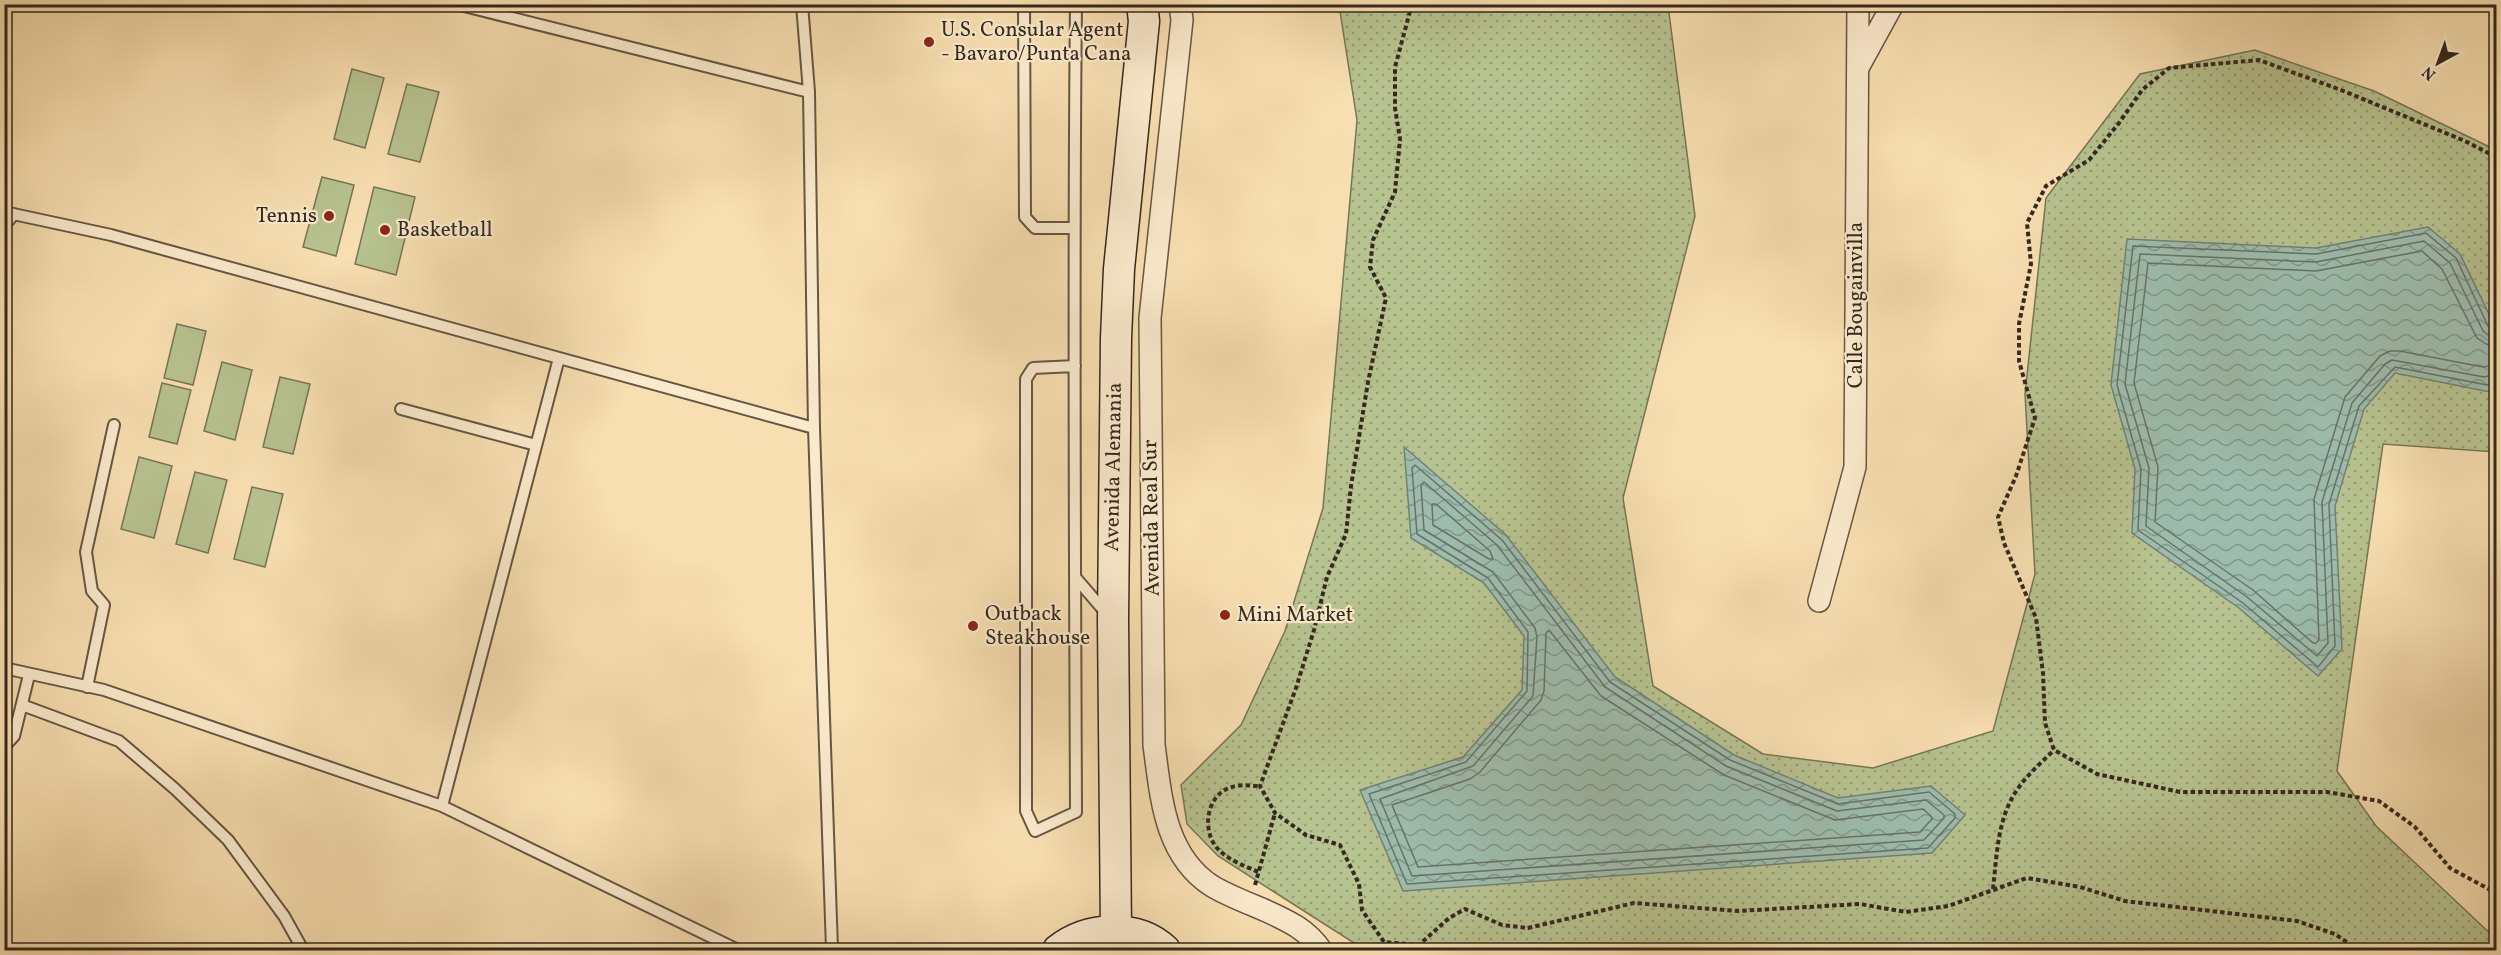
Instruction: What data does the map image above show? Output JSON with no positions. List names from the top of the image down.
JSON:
{
  "streets": {
    "street": ["Calle Bougainvilla", "Avenida Alemania", "Avenida Real Sur"]
  },
  "places": [
    "U.S. Consular Agent - Bavaro/Punta Cana",
    "Tennis",
    "Basketball",
    "Mini Market",
    "Outback Steakhouse"
  ],
  "north": "bottom left"
}
